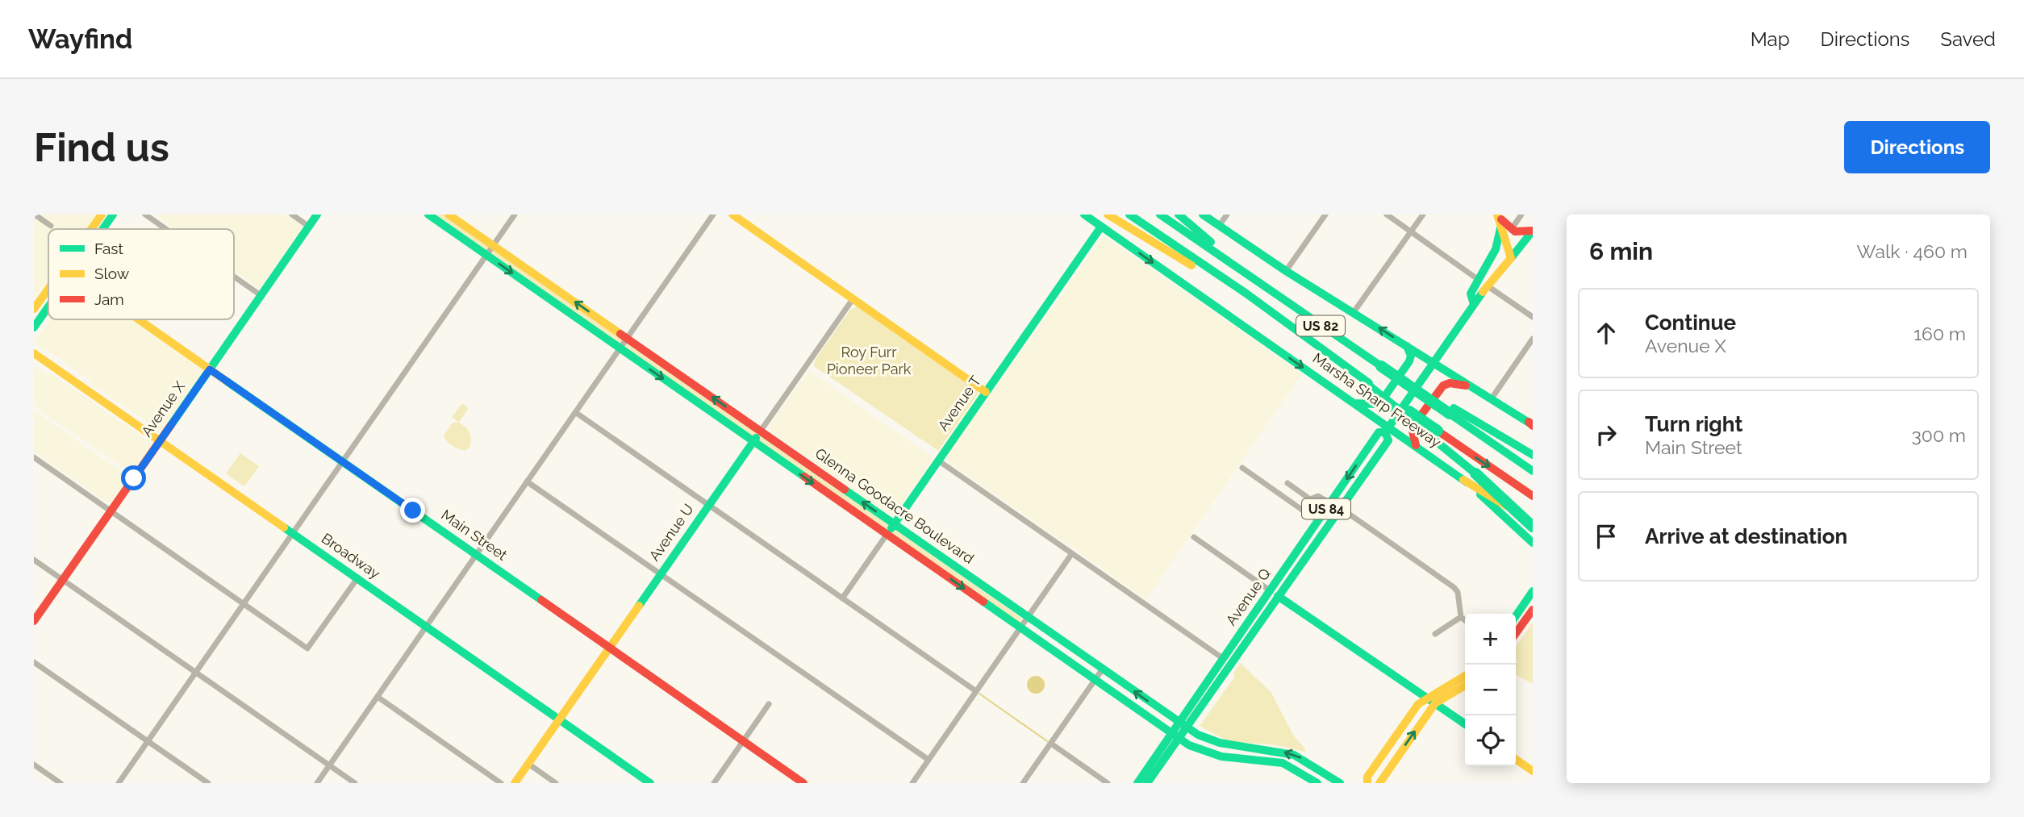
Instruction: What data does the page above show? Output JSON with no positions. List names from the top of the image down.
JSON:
{
  "streets": {
    "main road": [
      "US 82",
      "Marsha Sharp Freeway",
      "Avenue T",
      "Avenue X",
      "Glenna Goodacre Boulevard",
      "US 84",
      "Avenue U",
      "Main Street",
      "Broadway",
      "Avenue Q"
    ]
  },
  "crossings": [
    ["Marsha Sharp Freeway", "Avenue T"],
    ["Marsha Sharp Freeway", "Avenue Q"],
    ["Avenue T", "Glenna Goodacre Boulevard"],
    ["Avenue X", "Main Street"],
    ["Avenue X", "Broadway"],
    ["Glenna Goodacre Boulevard", "Avenue U"],
    ["Glenna Goodacre Boulevard", "Avenue Q"],
    ["US 84", "Avenue Q"],
    ["Avenue U", "Main Street"],
    ["Avenue U", "Broadway"]
  ],
  "parks": ["Roy Furr Pioneer Park"],
  "legend": ["Fast", "Slow", "Jam"],
  "page": {
    "header": "Wayfind",
    "nav": ["Map", "Directions", "Saved"],
    "buttons": "Directions",
    "title": "Find us",
    "heading": ["6 min", "Walk · 460 m"],
    "list": [
      ["Continue", "Avenue X", "160 m"],
      ["Turn right", "Main Street", "300 m"],
      "Arrive at destination"
    ],
    "map_buttons": ["+", "−"]
  }
}
